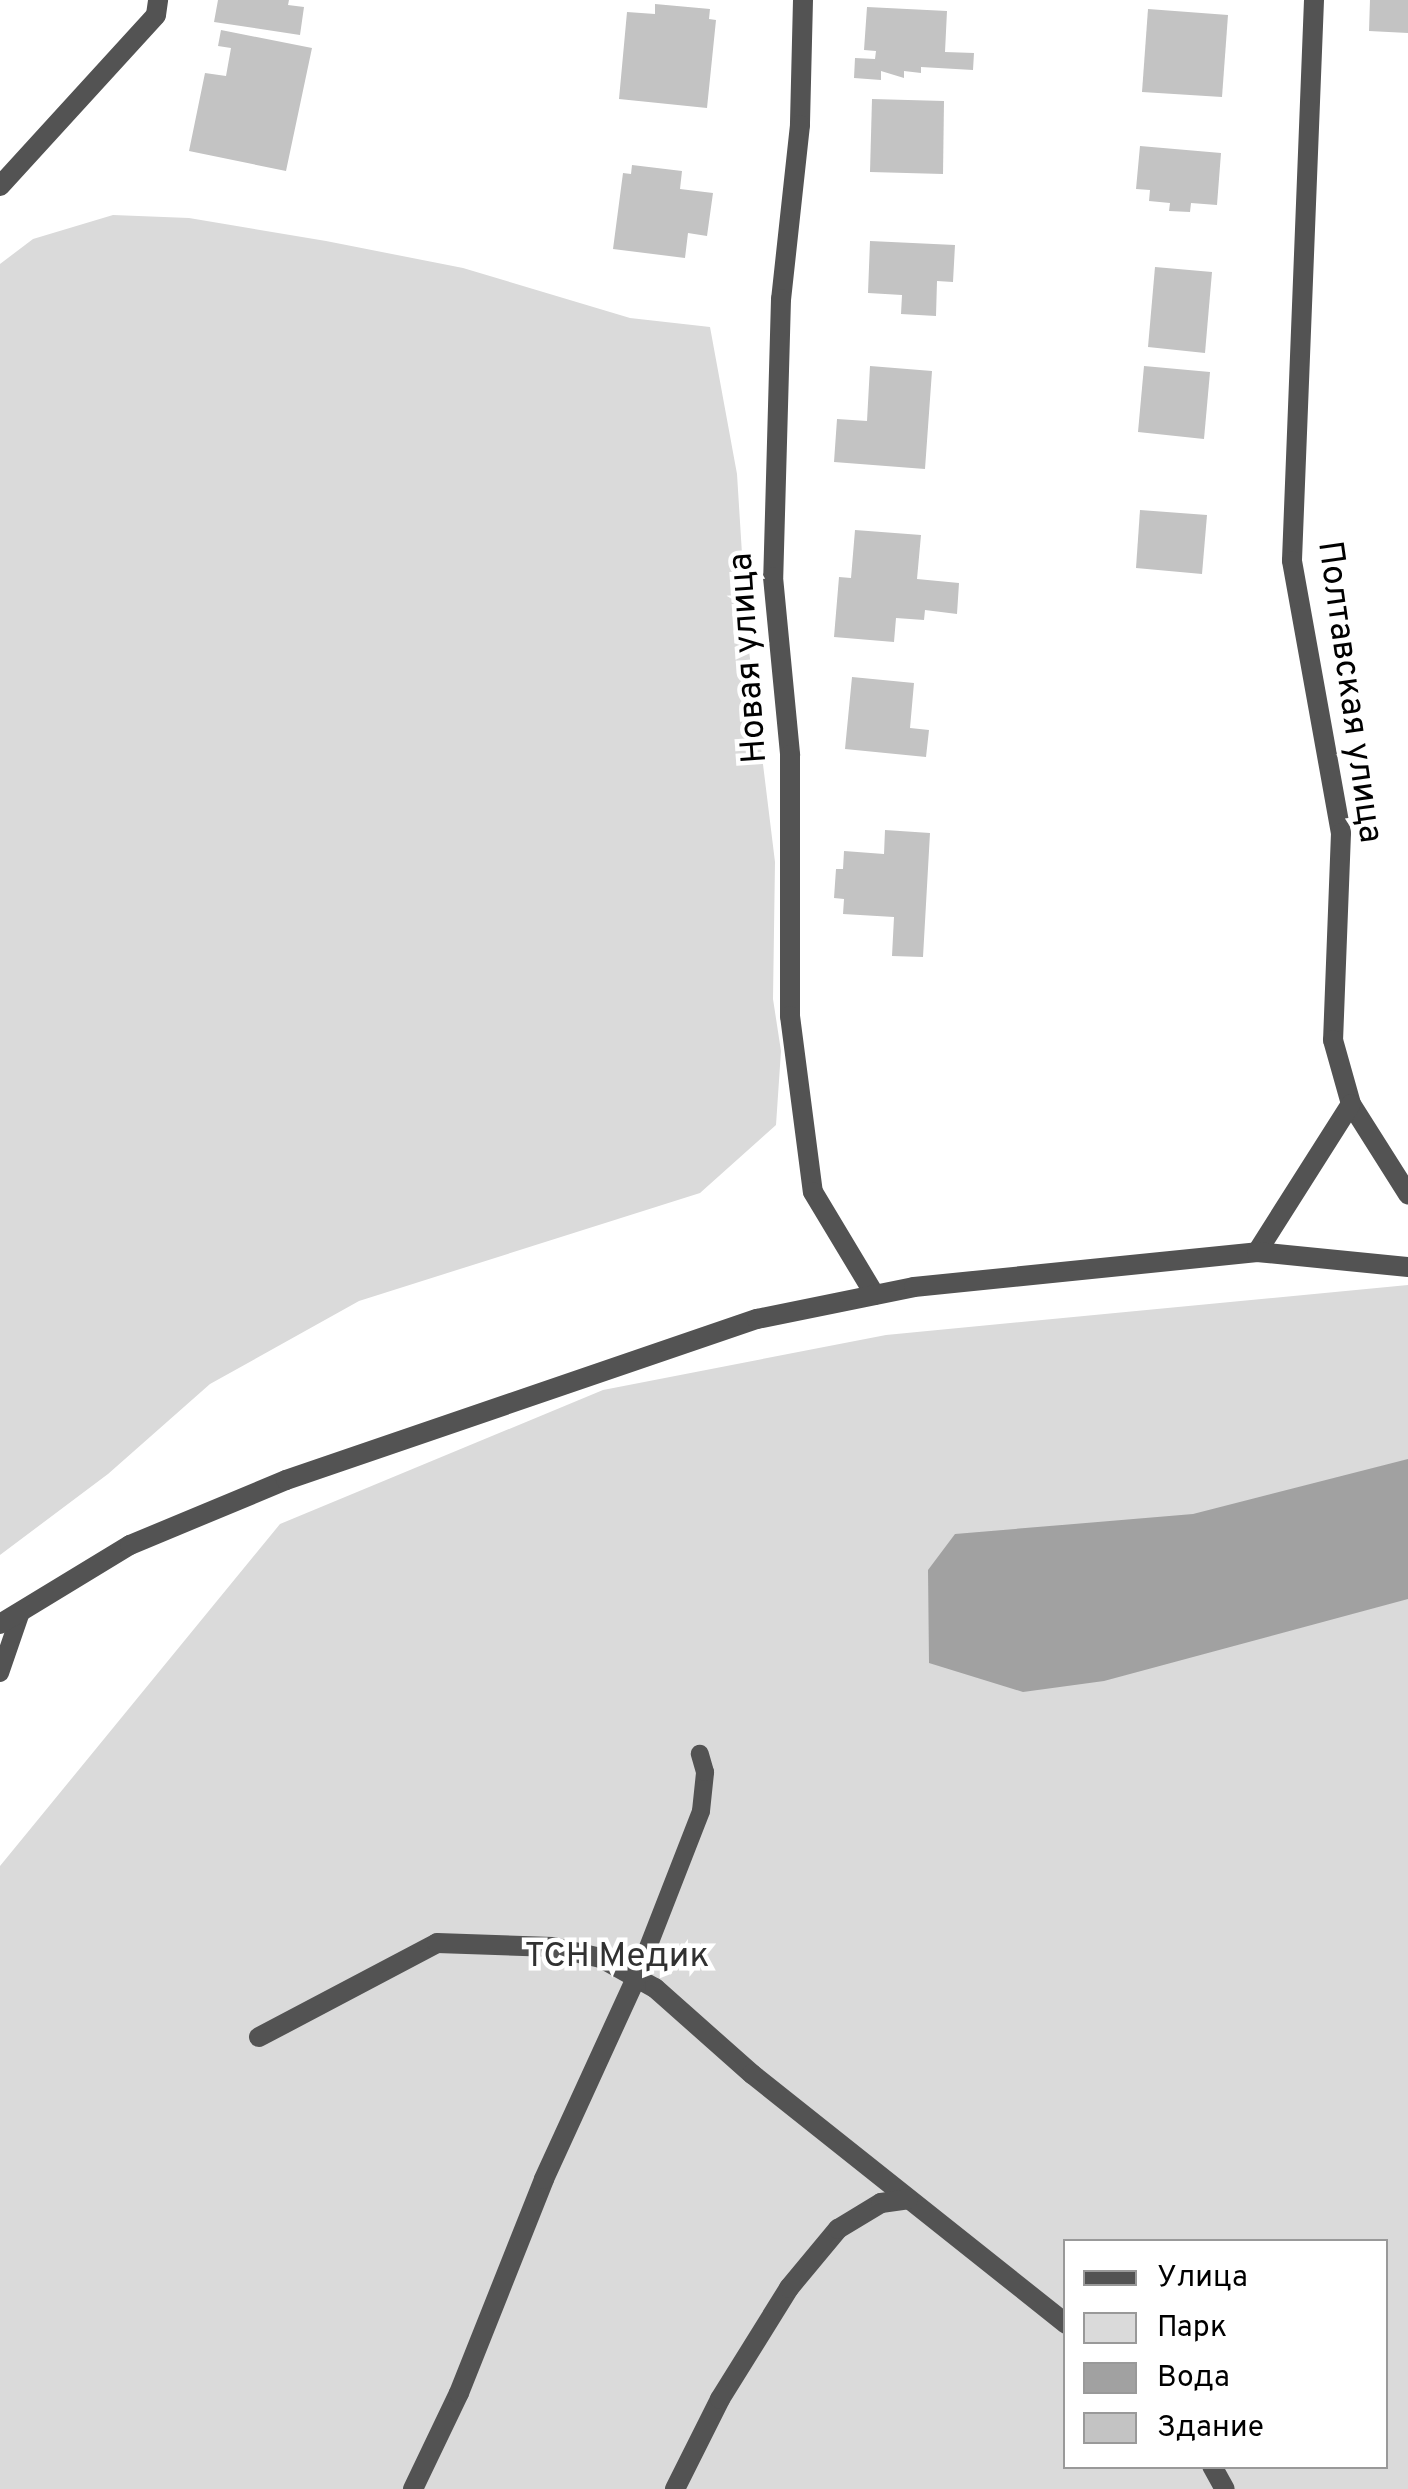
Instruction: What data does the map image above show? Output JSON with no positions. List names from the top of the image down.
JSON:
{
  "streets": {
    "street": ["Новая улица", "Полтавская улица"]
  },
  "parks": ["ТСН Медик"],
  "legend": [
    "Улица",
    "Парк",
    "Вода",
    "Здание"
  ]
}
